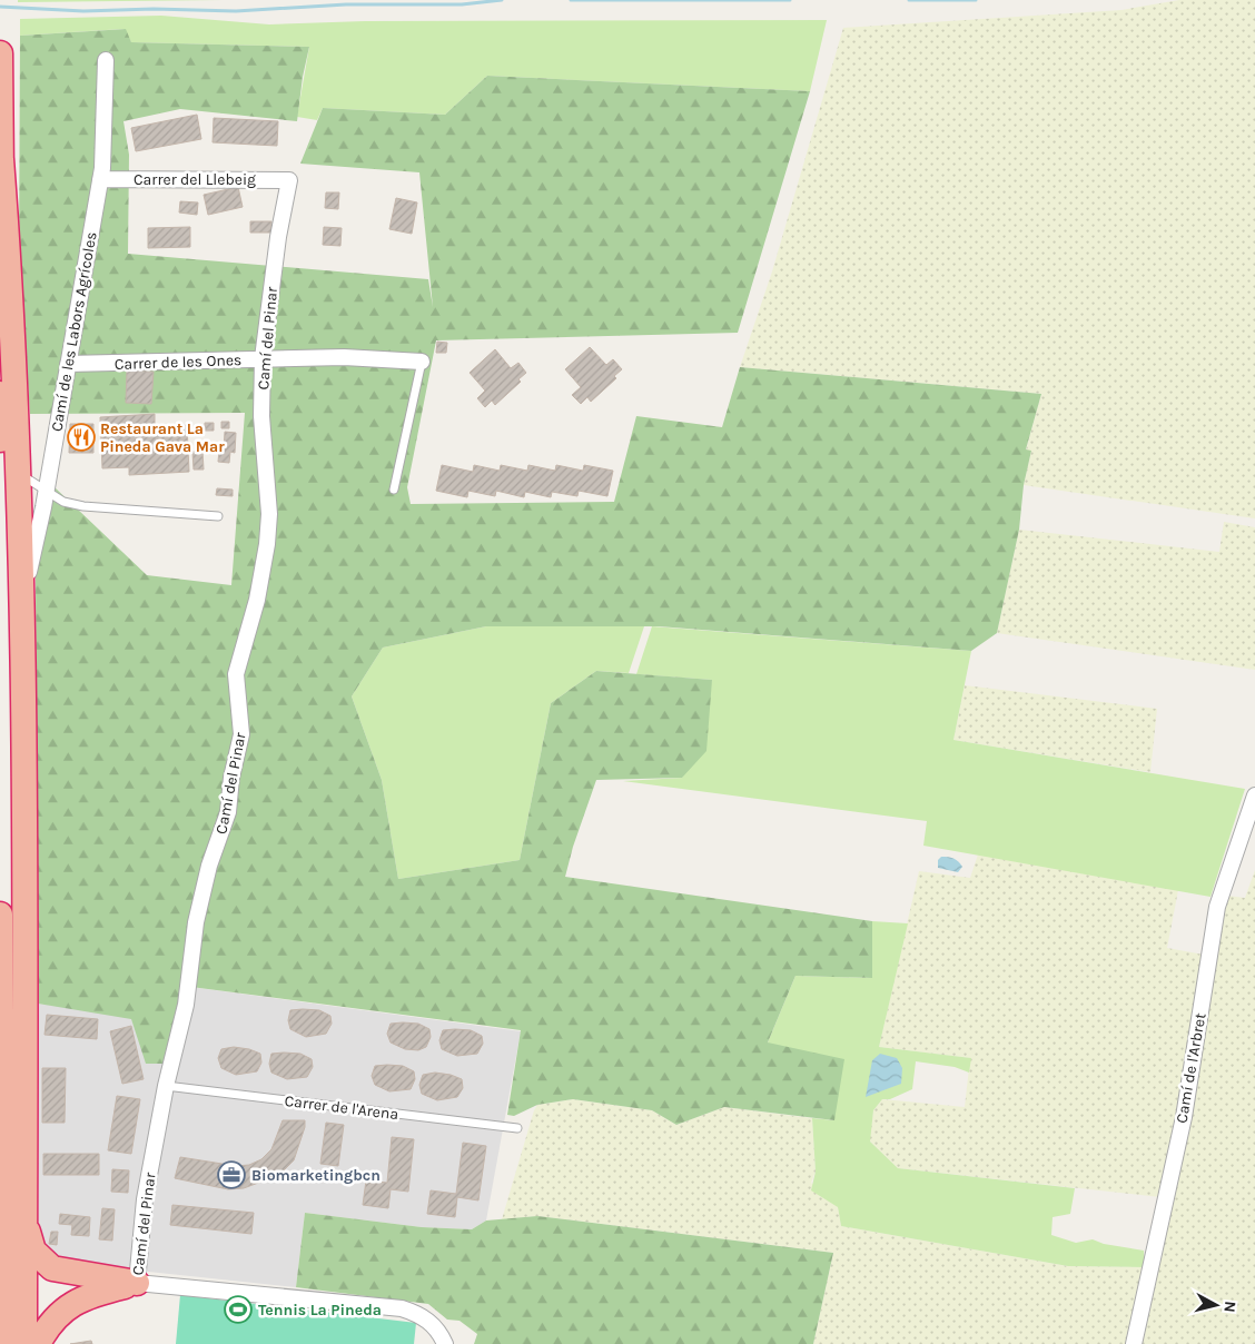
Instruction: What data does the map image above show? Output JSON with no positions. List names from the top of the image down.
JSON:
{
  "streets": {
    "street": [
      "Carrer del Llebeig",
      "Camí de les Labors Agrícoles",
      "Camí del Pinar",
      "Carrer de les Ones",
      "Camí de l'Arbret"
    ],
    "lane": ["Carrer de l'Arena"]
  },
  "crossings": [
    ["Carrer del Llebeig", "Camí de les Labors Agrícoles"],
    ["Carrer del Llebeig", "Camí del Pinar"],
    ["Camí de les Labors Agrícoles", "Carrer de les Ones"],
    ["Camí del Pinar", "Carrer de les Ones"],
    ["Camí del Pinar", "Carrer de l'Arena"]
  ],
  "places": {
    "restaurant": ["Restaurant La Pineda Gava Mar"],
    "office": ["Biomarketingbcn"],
    "sports": ["Tennis La Pineda"]
  },
  "north": "right"
}
